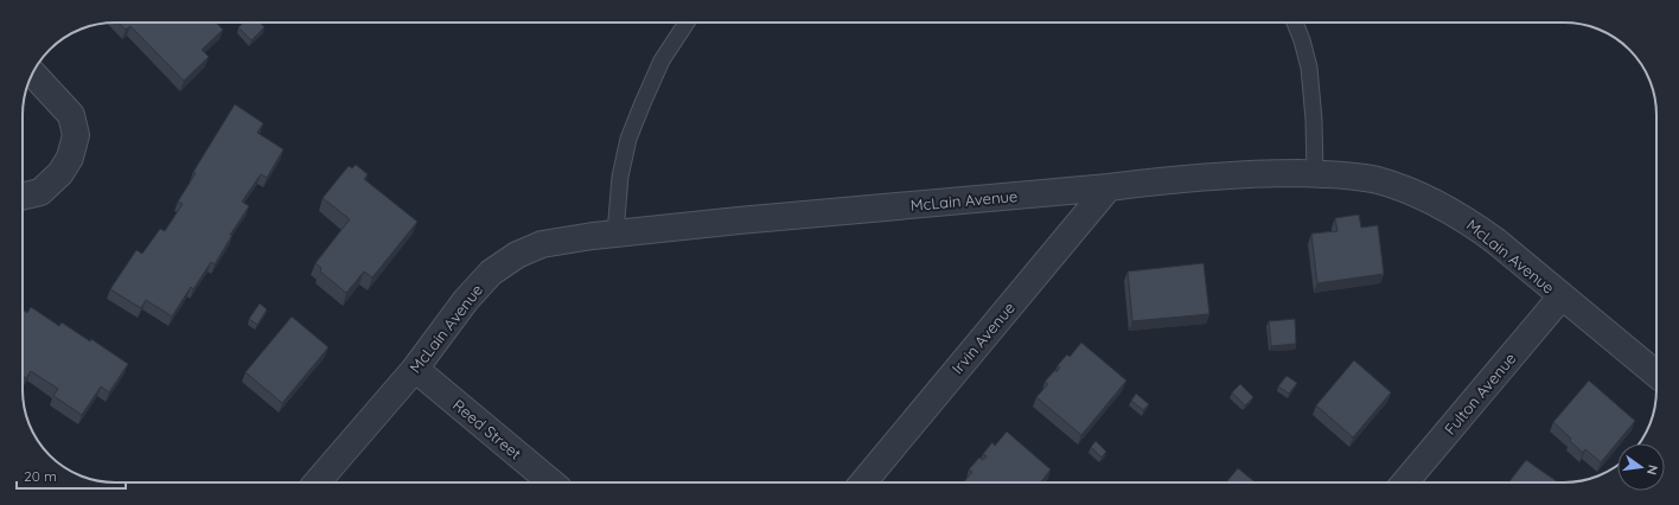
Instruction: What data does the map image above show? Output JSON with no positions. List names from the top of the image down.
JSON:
{
  "streets": {
    "street": [
      "McLain Avenue",
      "Irvin Avenue",
      "Fulton Avenue",
      "Reed Street"
    ]
  },
  "crossings": [
    ["McLain Avenue", "Irvin Avenue"],
    ["McLain Avenue", "Fulton Avenue"],
    ["McLain Avenue", "Reed Street"]
  ],
  "scale_bar": "20 m",
  "north": "right"
}
